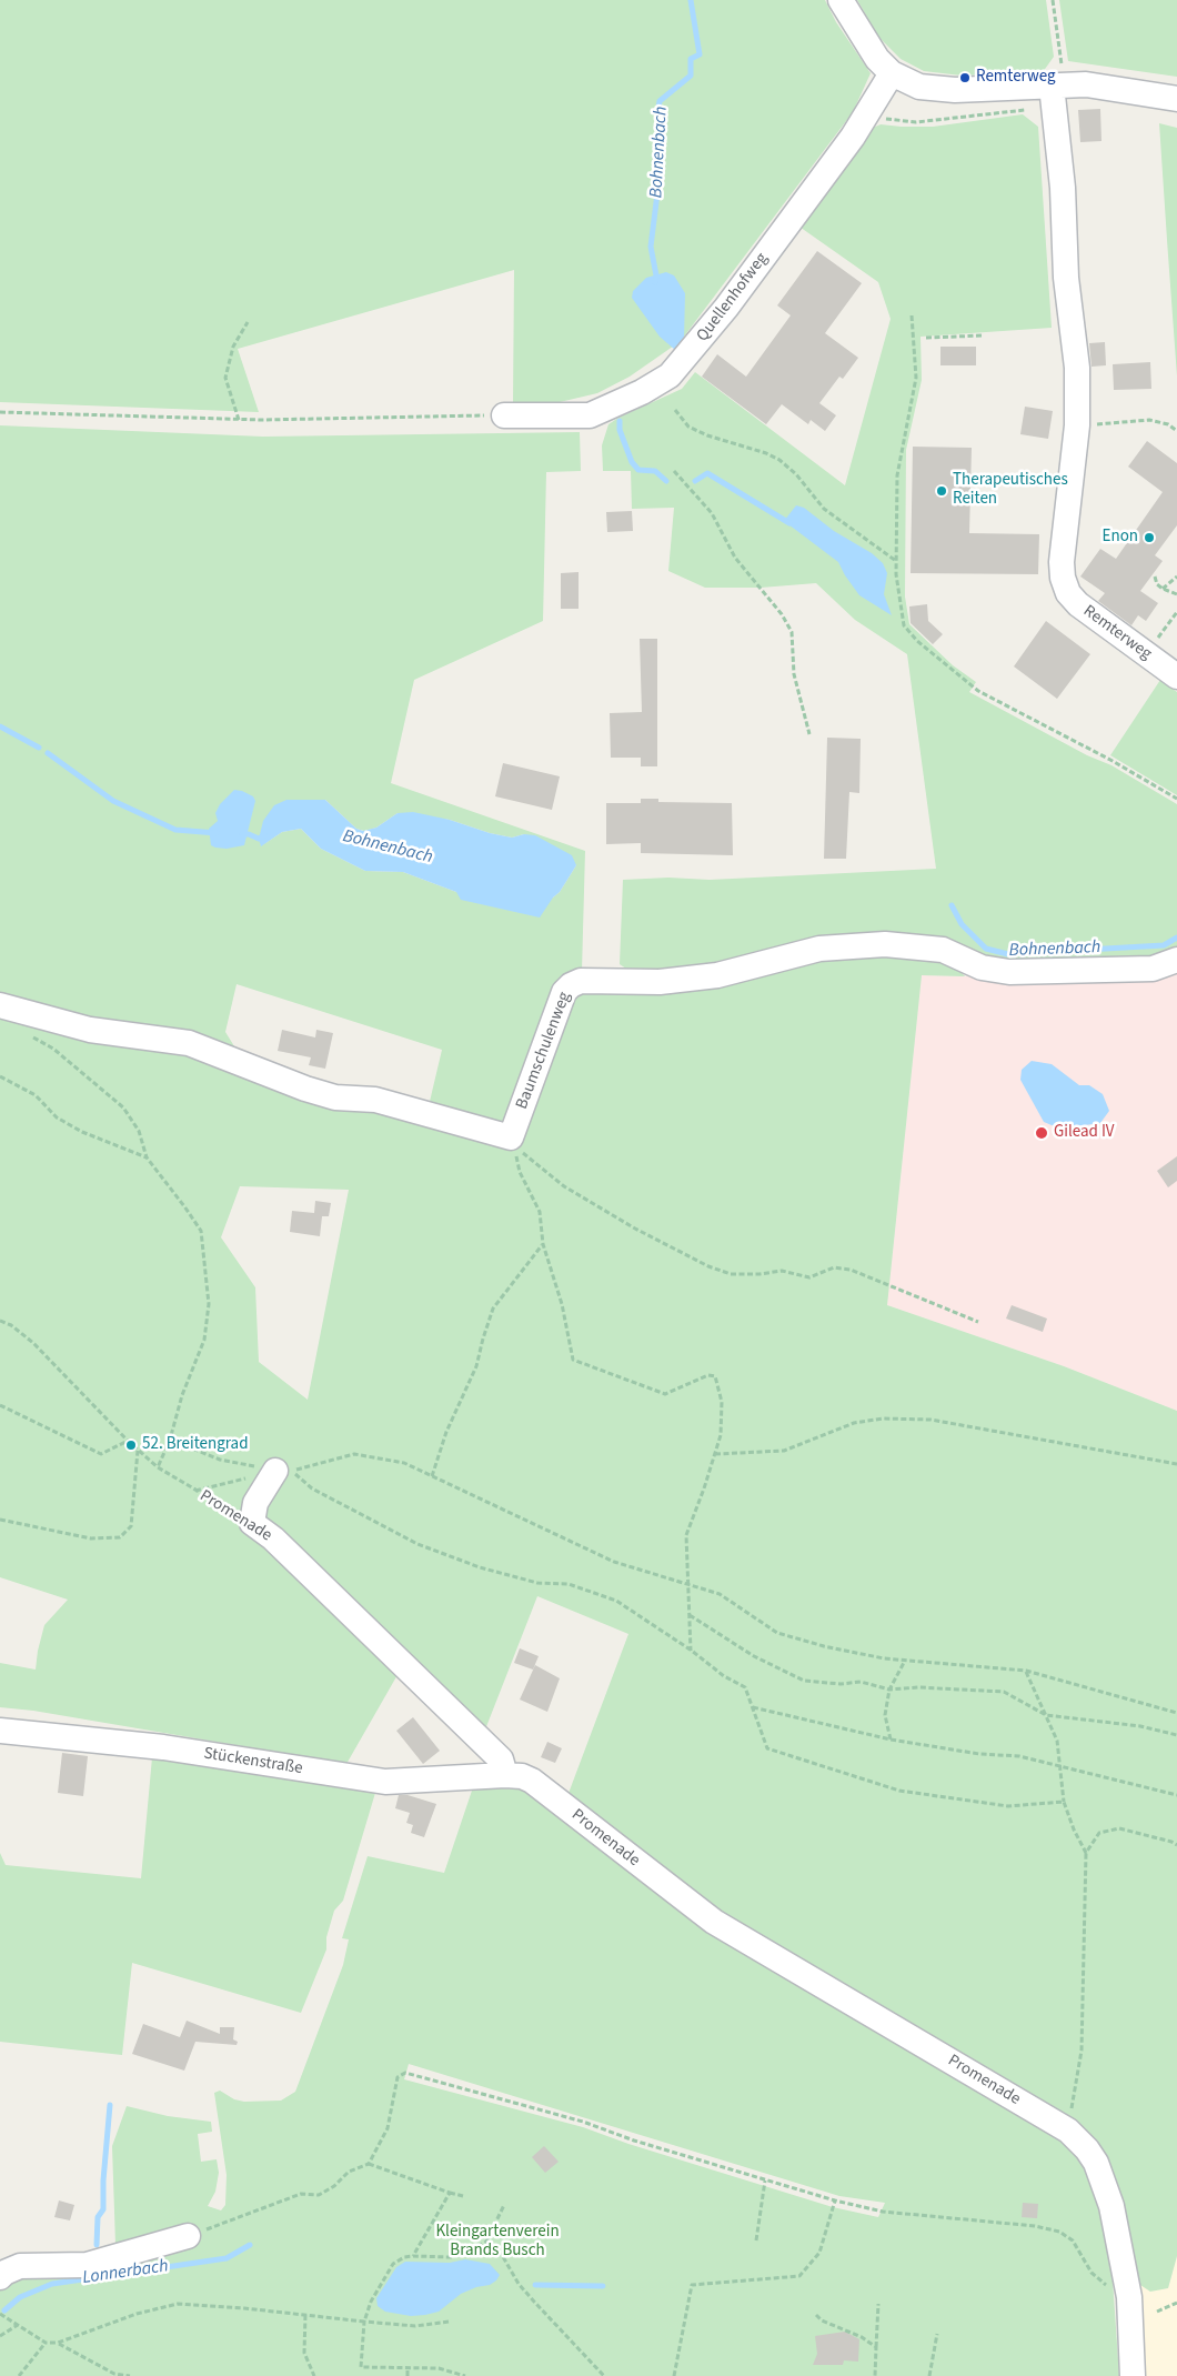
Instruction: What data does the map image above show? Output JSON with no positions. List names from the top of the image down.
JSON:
{
  "streets": {
    "street": [
      "Quellenhofweg",
      "Remterweg",
      "Baumschulenweg",
      "Promenade",
      "Stückenstraße"
    ]
  },
  "crossings": [
    ["Promenade", "Stückenstraße"]
  ],
  "water": ["Bohnenbach", "Lonnerbach"],
  "parks": ["Kleingartenverein Brands Busch"],
  "places": [
    "Remterweg",
    "Therapeutisches Reiten",
    "Enon",
    "Gilead IV",
    "52. Breitengrad"
  ]
}
